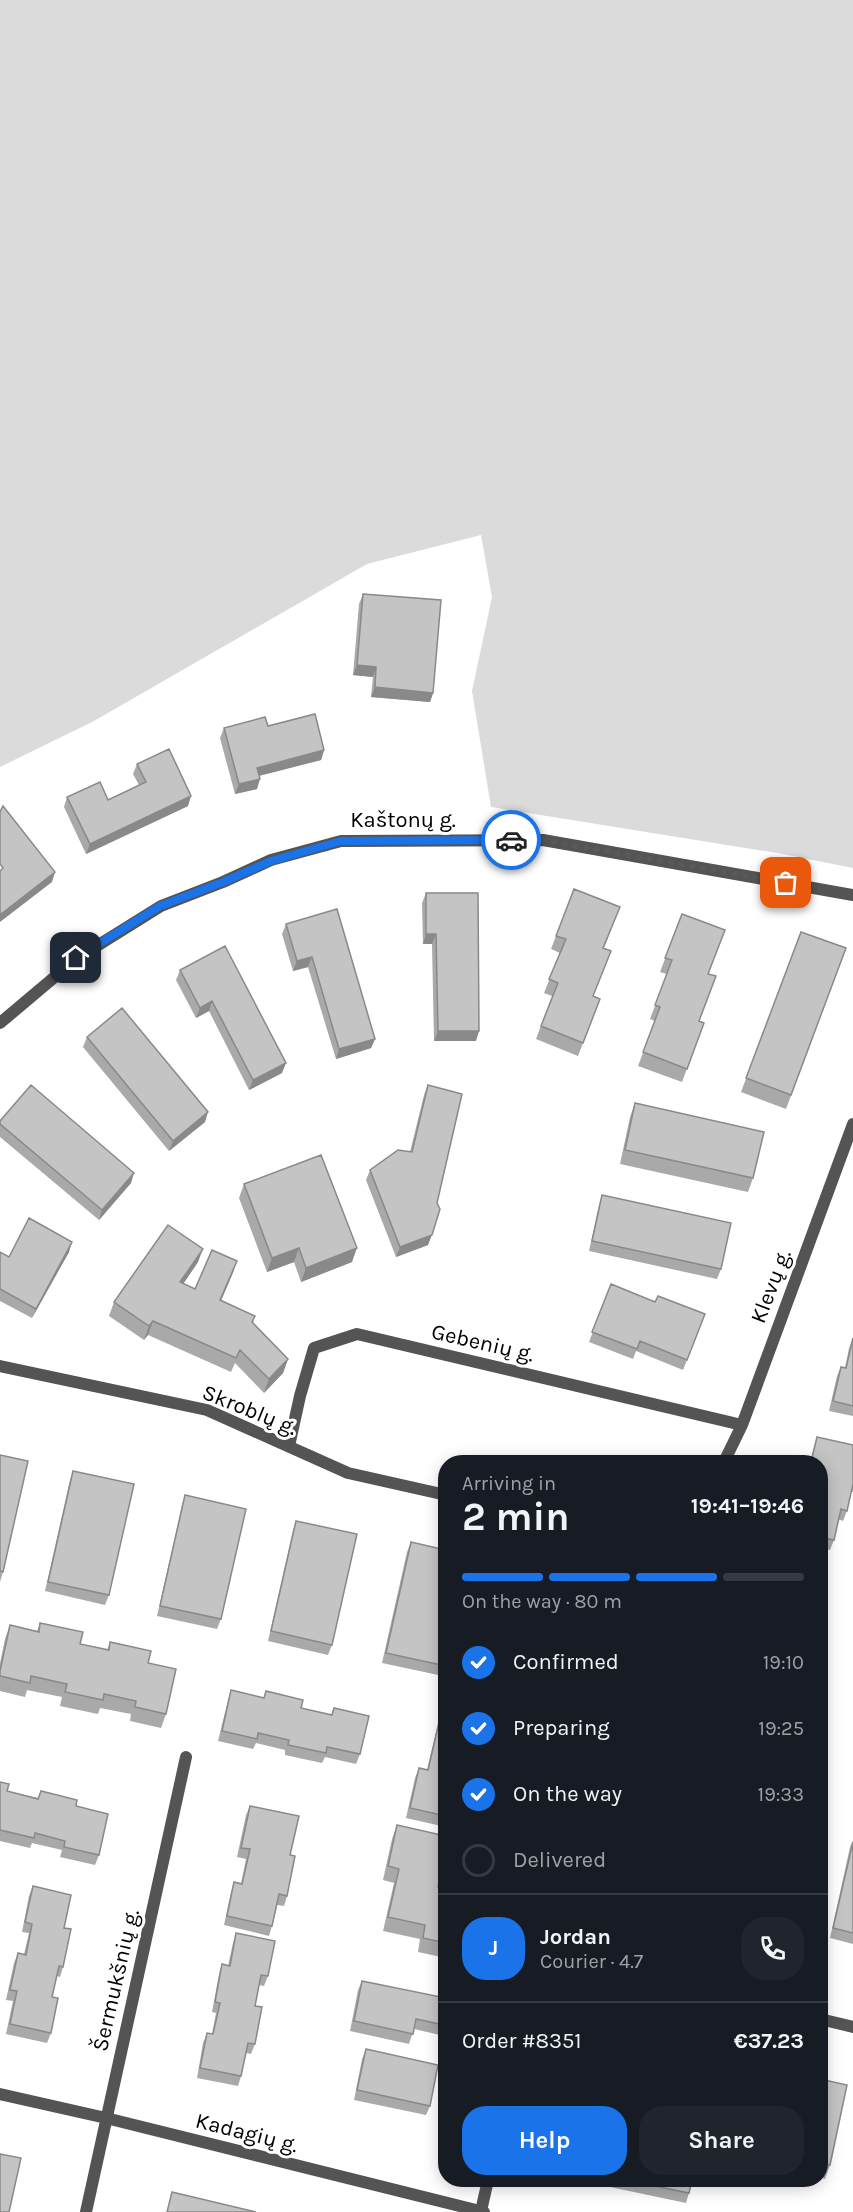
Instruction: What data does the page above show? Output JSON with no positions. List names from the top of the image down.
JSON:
{
  "streets": {
    "street": [
      "Kaštonų g.",
      "Klevų g.",
      "Gebenių g.",
      "Skroblų g.",
      "Šermukšnių g.",
      "Kadagių g."
    ]
  },
  "crossings": [
    ["Klevų g.", "Gebenių g."],
    ["Gebenių g.", "Skroblų g."],
    ["Šermukšnių g.", "Kadagių g."]
  ],
  "page": {
    "heading": ["2 min", "Arriving in", "19:41–19:46"],
    "panel": [
      "Jordan",
      "Courier · 4.7",
      "Order #8351",
      "€37.23"
    ],
    "bar": "On the way · 80 m",
    "list": [
      ["Confirmed", "19:10"],
      ["Preparing", "19:25"],
      ["On the way", "19:33"],
      "Delivered"
    ],
    "round": "J",
    "buttons": ["Help", "Share"]
  }
}
